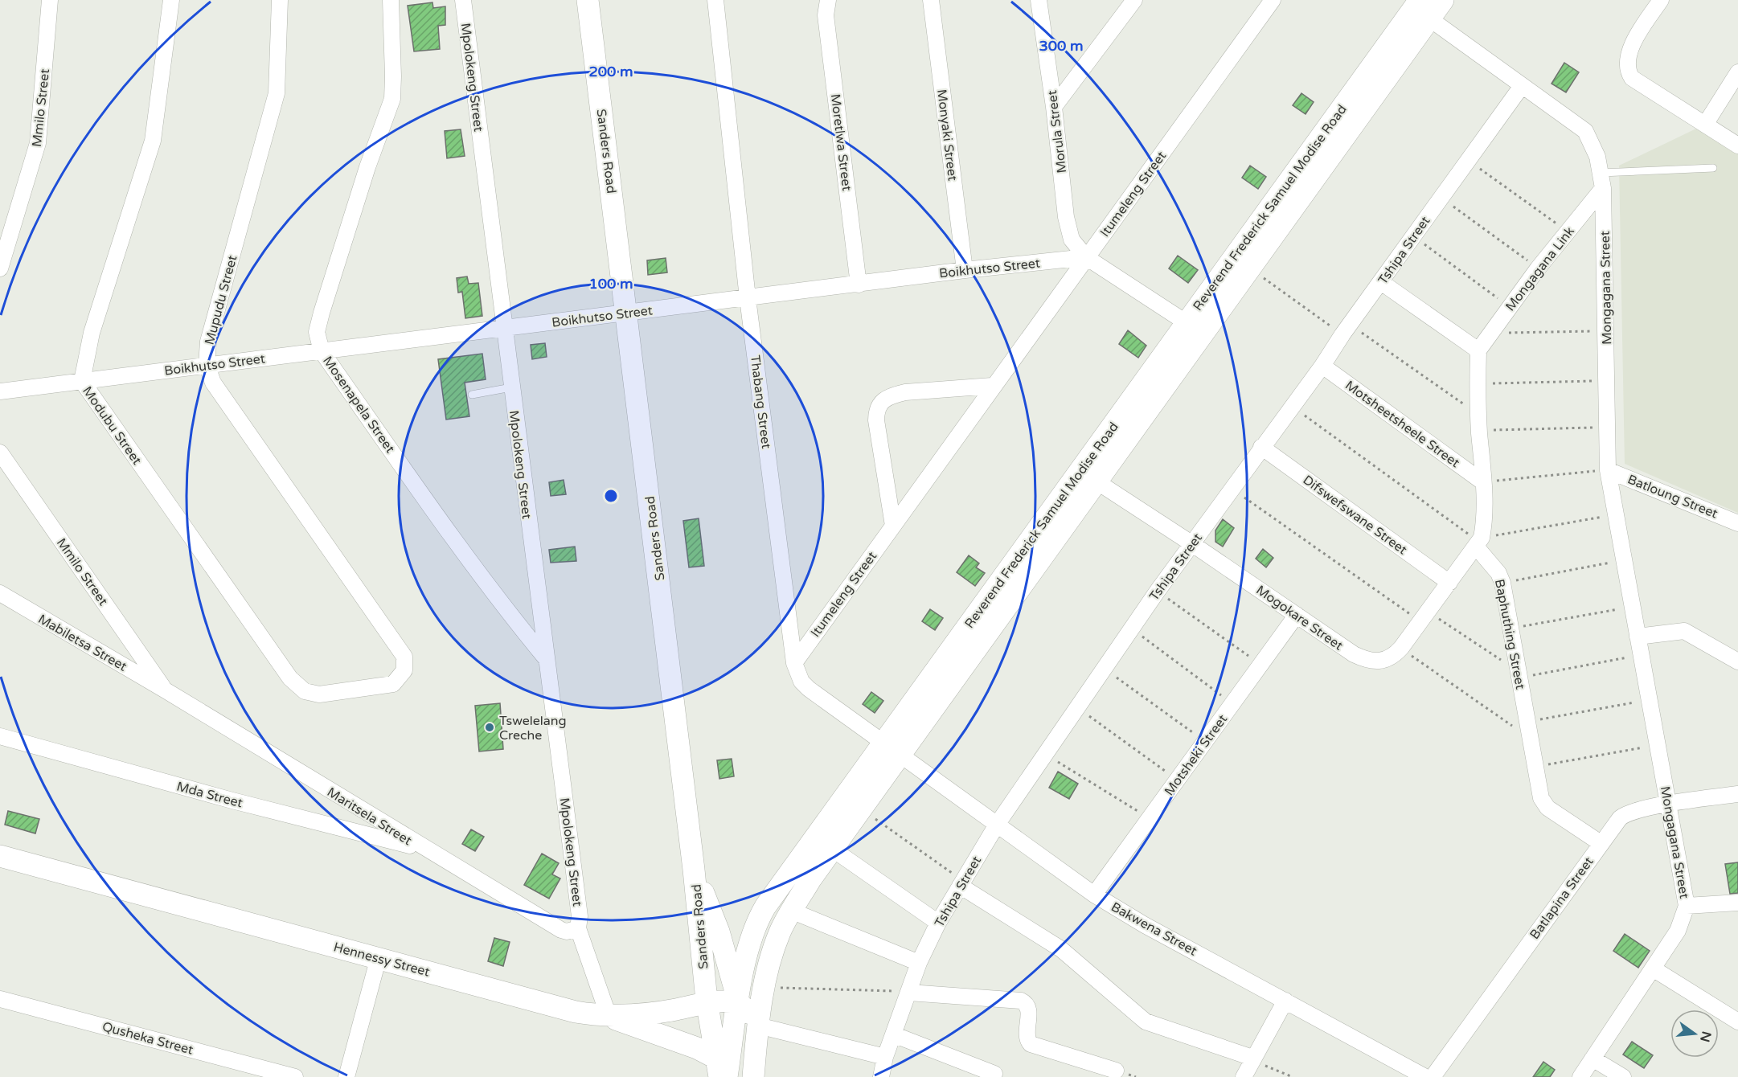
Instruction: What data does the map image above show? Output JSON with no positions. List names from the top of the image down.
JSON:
{
  "streets": {
    "main road": ["Sanders Road", "Reverend Frederick Samuel Modise Road", "Hennessy Street"],
    "street": [
      "Mpolokeng Street",
      "Mmilo Street",
      "Morula Street",
      "Monyaki Street",
      "Moretlwa Street",
      "Itumeleng Street",
      "Tshipa Street",
      "Boikhutso Street",
      "Mongagana Link",
      "Mongagana Street",
      "Mupudu Street",
      "Thabang Street",
      "Mosenapela Street",
      "Motsheetsheele Street",
      "Modubu Street",
      "Batloung Street",
      "Difswefswane Street",
      "Mogokare Street",
      "Baphuthing Street",
      "Mabiletsa Street",
      "Motsheki Street",
      "Mda Street",
      "Maritsela Street",
      "Batlapina Street",
      "Bakwena Street",
      "Qusheka Street"
    ]
  },
  "crossings": [
    ["Mpolokeng Street", "Boikhutso Street"],
    ["Mpolokeng Street", "Mosenapela Street"],
    ["Mpolokeng Street", "Maritsela Street"],
    ["Mpolokeng Street", "Hennessy Street"],
    ["Mmilo Street", "Mabiletsa Street"],
    ["Mmilo Street", "Maritsela Street"],
    ["Morula Street", "Itumeleng Street"],
    ["Morula Street", "Boikhutso Street"],
    ["Monyaki Street", "Boikhutso Street"],
    ["Moretlwa Street", "Boikhutso Street"],
    ["Sanders Road", "Boikhutso Street"],
    ["Sanders Road", "Hennessy Street"],
    ["Itumeleng Street", "Boikhutso Street"],
    ["Itumeleng Street", "Thabang Street"],
    ["Reverend Frederick Samuel Modise Road", "Mongagana Street"],
    ["Reverend Frederick Samuel Modise Road", "Thabang Street"],
    ["Reverend Frederick Samuel Modise Road", "Mogokare Street"],
    ["Reverend Frederick Samuel Modise Road", "Bakwena Street"],
    ["Reverend Frederick Samuel Modise Road", "Hennessy Street"],
    ["Tshipa Street", "Mongagana Street"],
    ["Tshipa Street", "Motsheetsheele Street"],
    ["Tshipa Street", "Difswefswane Street"],
    ["Tshipa Street", "Mogokare Street"],
    ["Tshipa Street", "Bakwena Street"],
    ["Boikhutso Street", "Mupudu Street"],
    ["Boikhutso Street", "Thabang Street"],
    ["Boikhutso Street", "Mosenapela Street"],
    ["Boikhutso Street", "Modubu Street"],
    ["Mongagana Link", "Mongagana Street"],
    ["Mongagana Street", "Batloung Street"],
    ["Mongagana Street", "Batlapina Street"],
    ["Mupudu Street", "Modubu Street"],
    ["Thabang Street", "Bakwena Street"],
    ["Difswefswane Street", "Mogokare Street"],
    ["Mogokare Street", "Baphuthing Street"],
    ["Mogokare Street", "Motsheki Street"],
    ["Baphuthing Street", "Batlapina Street"],
    ["Mabiletsa Street", "Maritsela Street"],
    ["Motsheki Street", "Bakwena Street"],
    ["Mda Street", "Maritsela Street"]
  ],
  "places": ["Tswelelang Creche"],
  "north": "right",
  "rings": ["300 m", "200 m", "100 m"]
}
